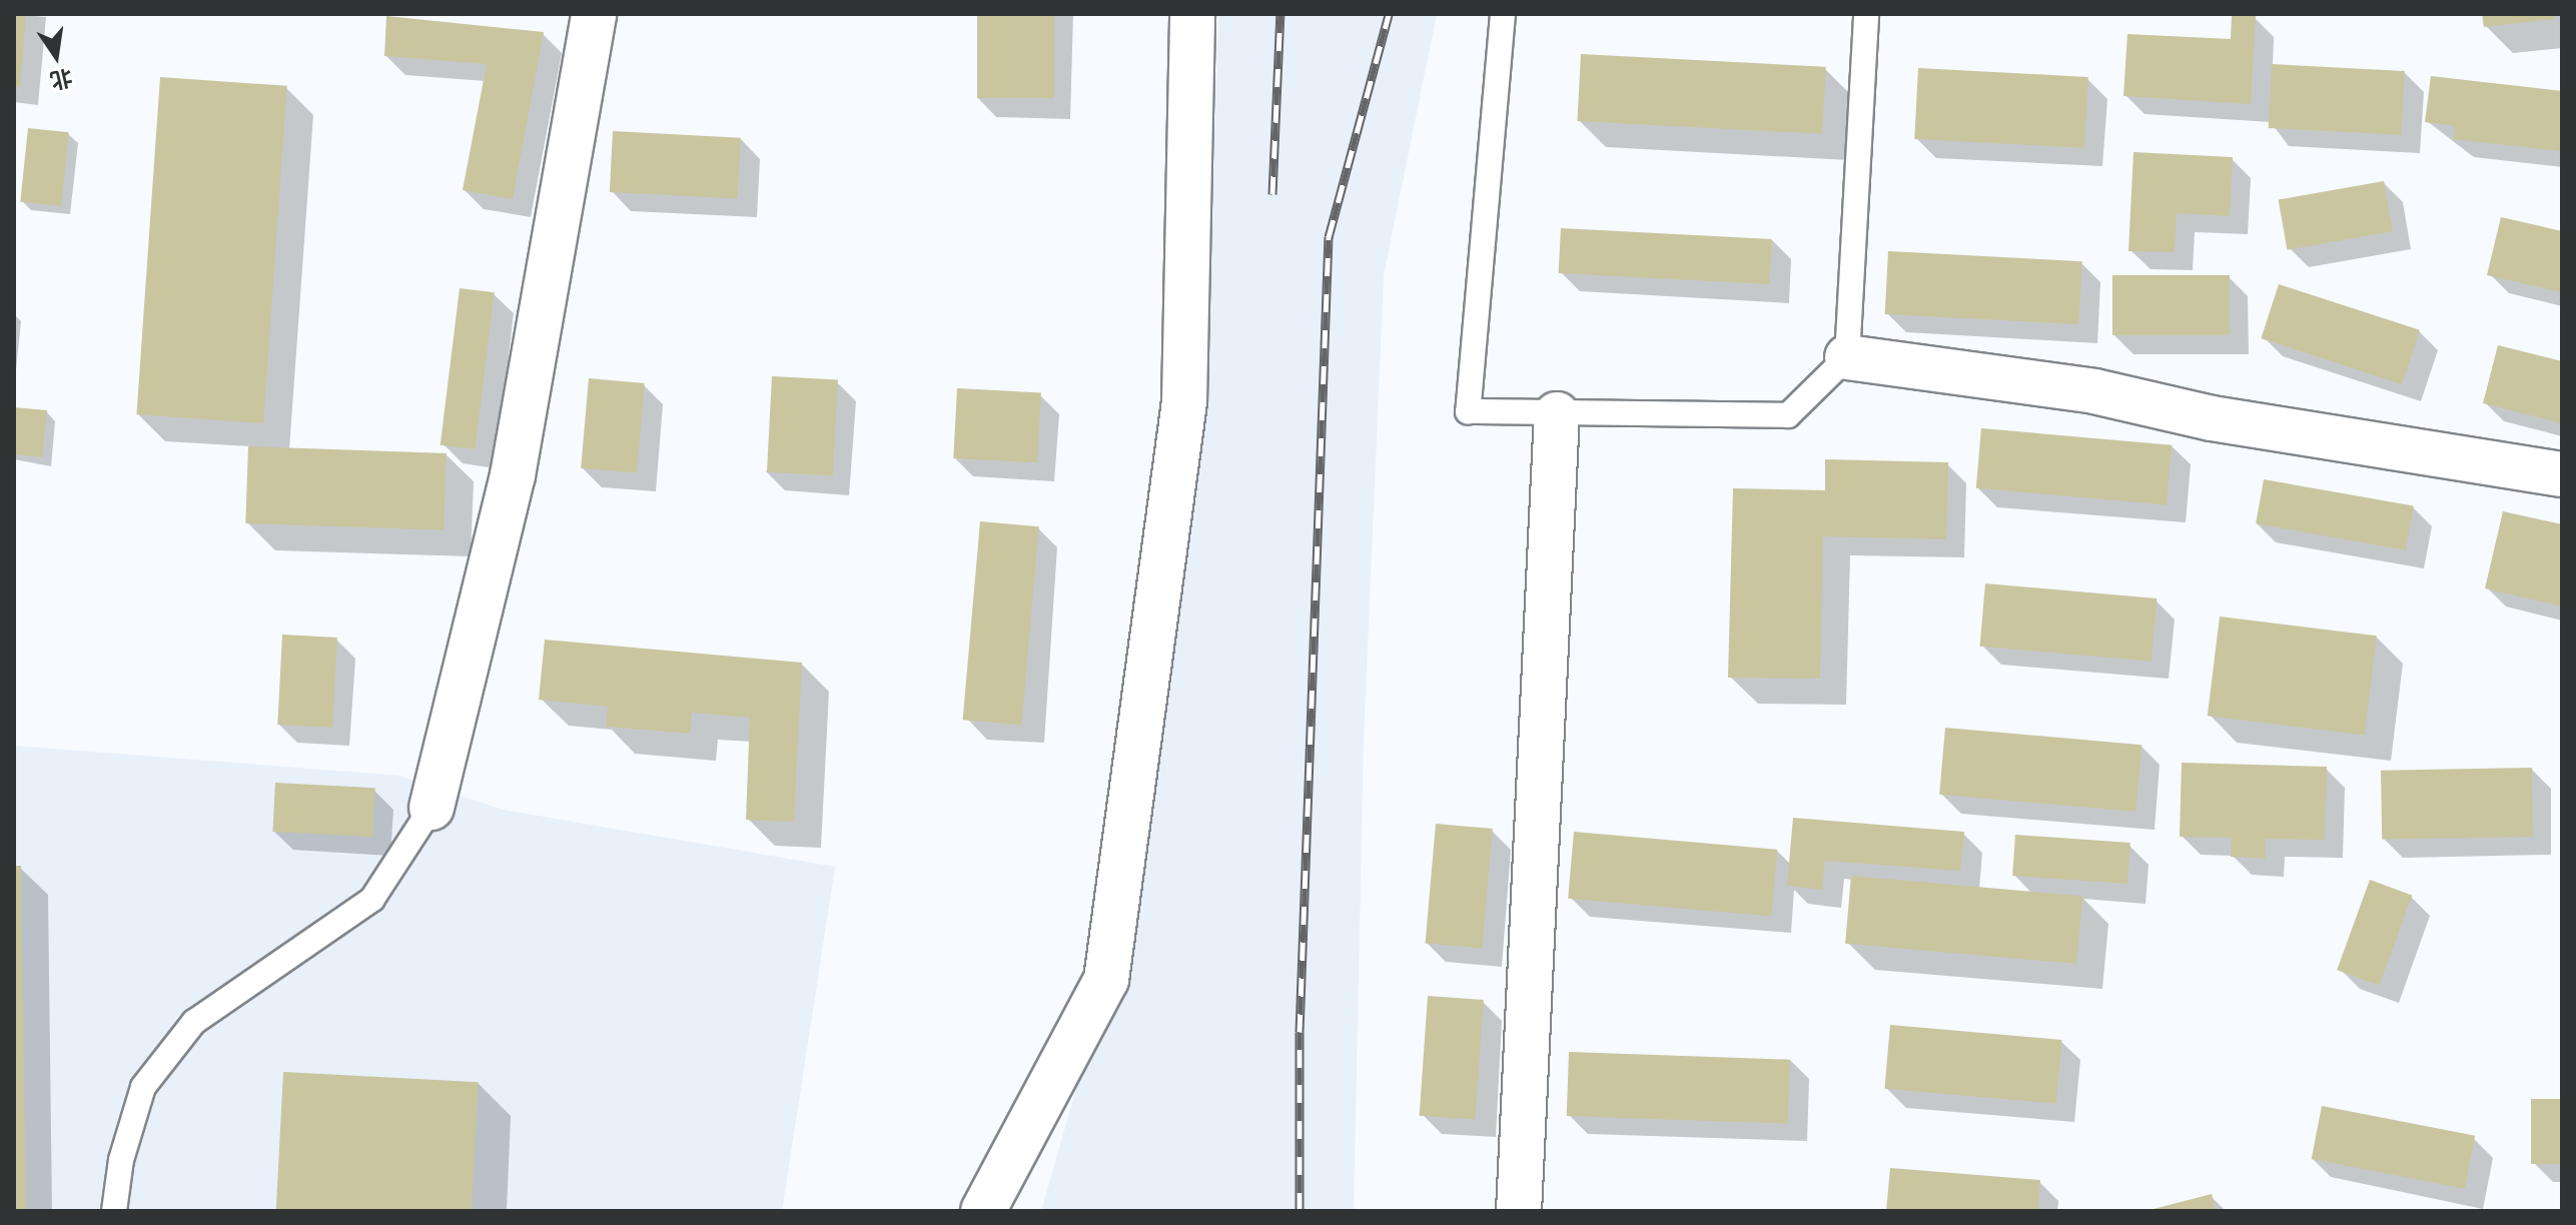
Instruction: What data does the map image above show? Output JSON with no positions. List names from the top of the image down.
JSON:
{
  "north": "bottom"
}
